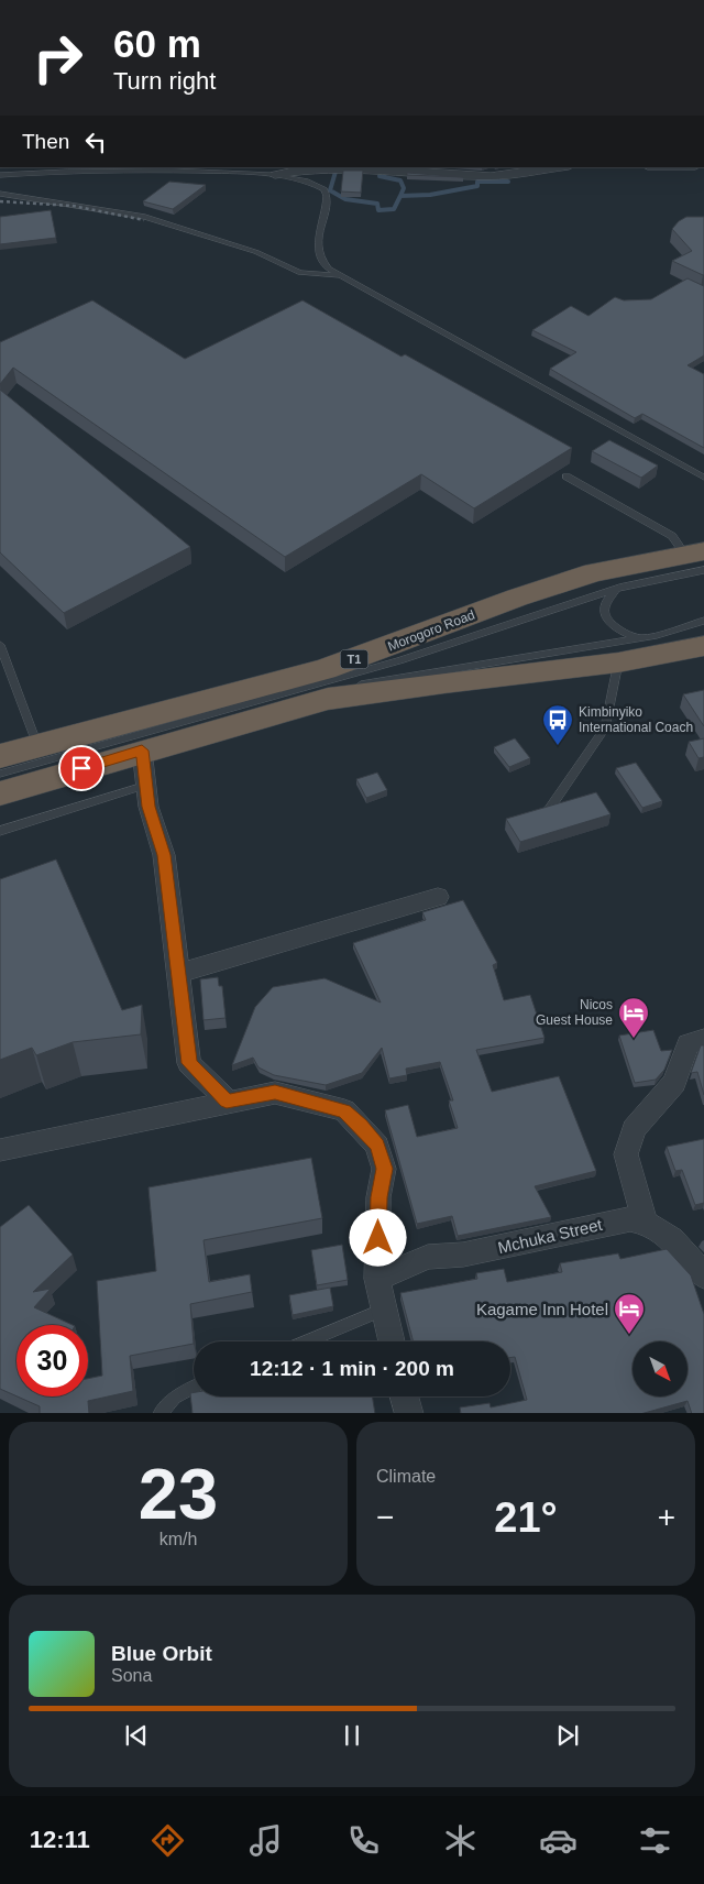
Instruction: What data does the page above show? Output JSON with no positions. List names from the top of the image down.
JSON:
{
  "streets": {
    "highway": ["Morogoro Road", "T1"],
    "street": ["Mchuka Street"]
  },
  "places": {
    "bus stop": ["Kimbinyiko International Coach"],
    "hotel": ["Nicos Guest House", "Kagame Inn Hotel"]
  },
  "north": "bottom right",
  "page": {
    "turn": ["60 m", "Turn right"],
    "then": "Then",
    "limit": "30",
    "trip": "12:12 · 1 min · 200 m",
    "tile": [
      ["23", "km/h"],
      "Climate"
    ],
    "heat": ["−", "21°", "+"],
    "song": ["Blue Orbit", "Sona"],
    "tabs": "12:11"
  }
}
